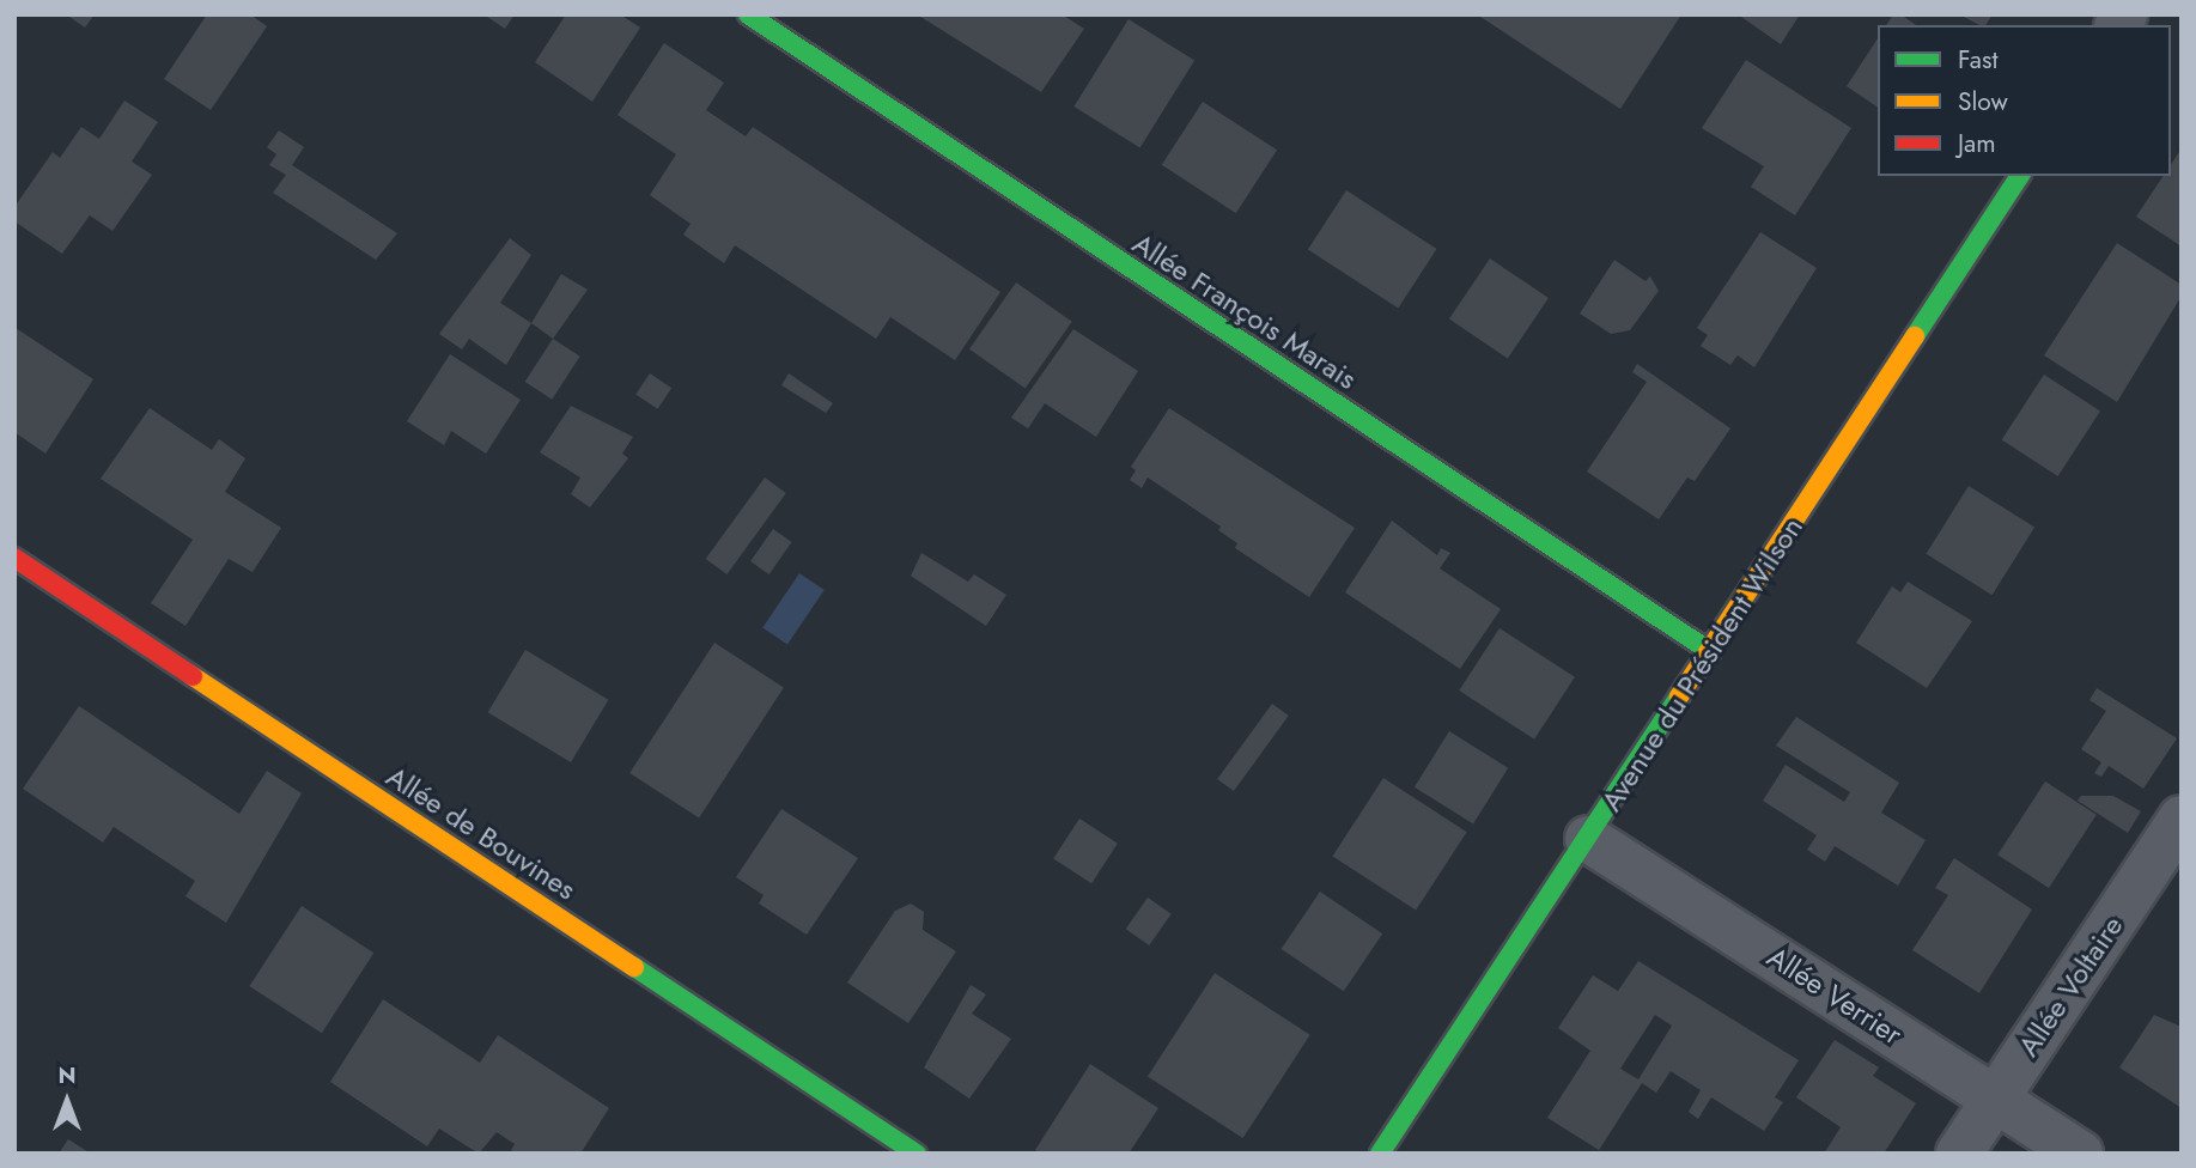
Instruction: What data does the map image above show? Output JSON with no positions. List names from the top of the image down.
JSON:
{
  "streets": {
    "street": [
      "Allée François Marais",
      "Avenue du Président Wilson",
      "Allée de Bouvines",
      "Allée Voltaire",
      "Allée Verrier"
    ]
  },
  "crossings": [
    ["Allée François Marais", "Avenue du Président Wilson"],
    ["Avenue du Président Wilson", "Allée Verrier"],
    ["Allée Voltaire", "Allée Verrier"]
  ],
  "legend": ["Fast", "Slow", "Jam"],
  "north": "top"
}
